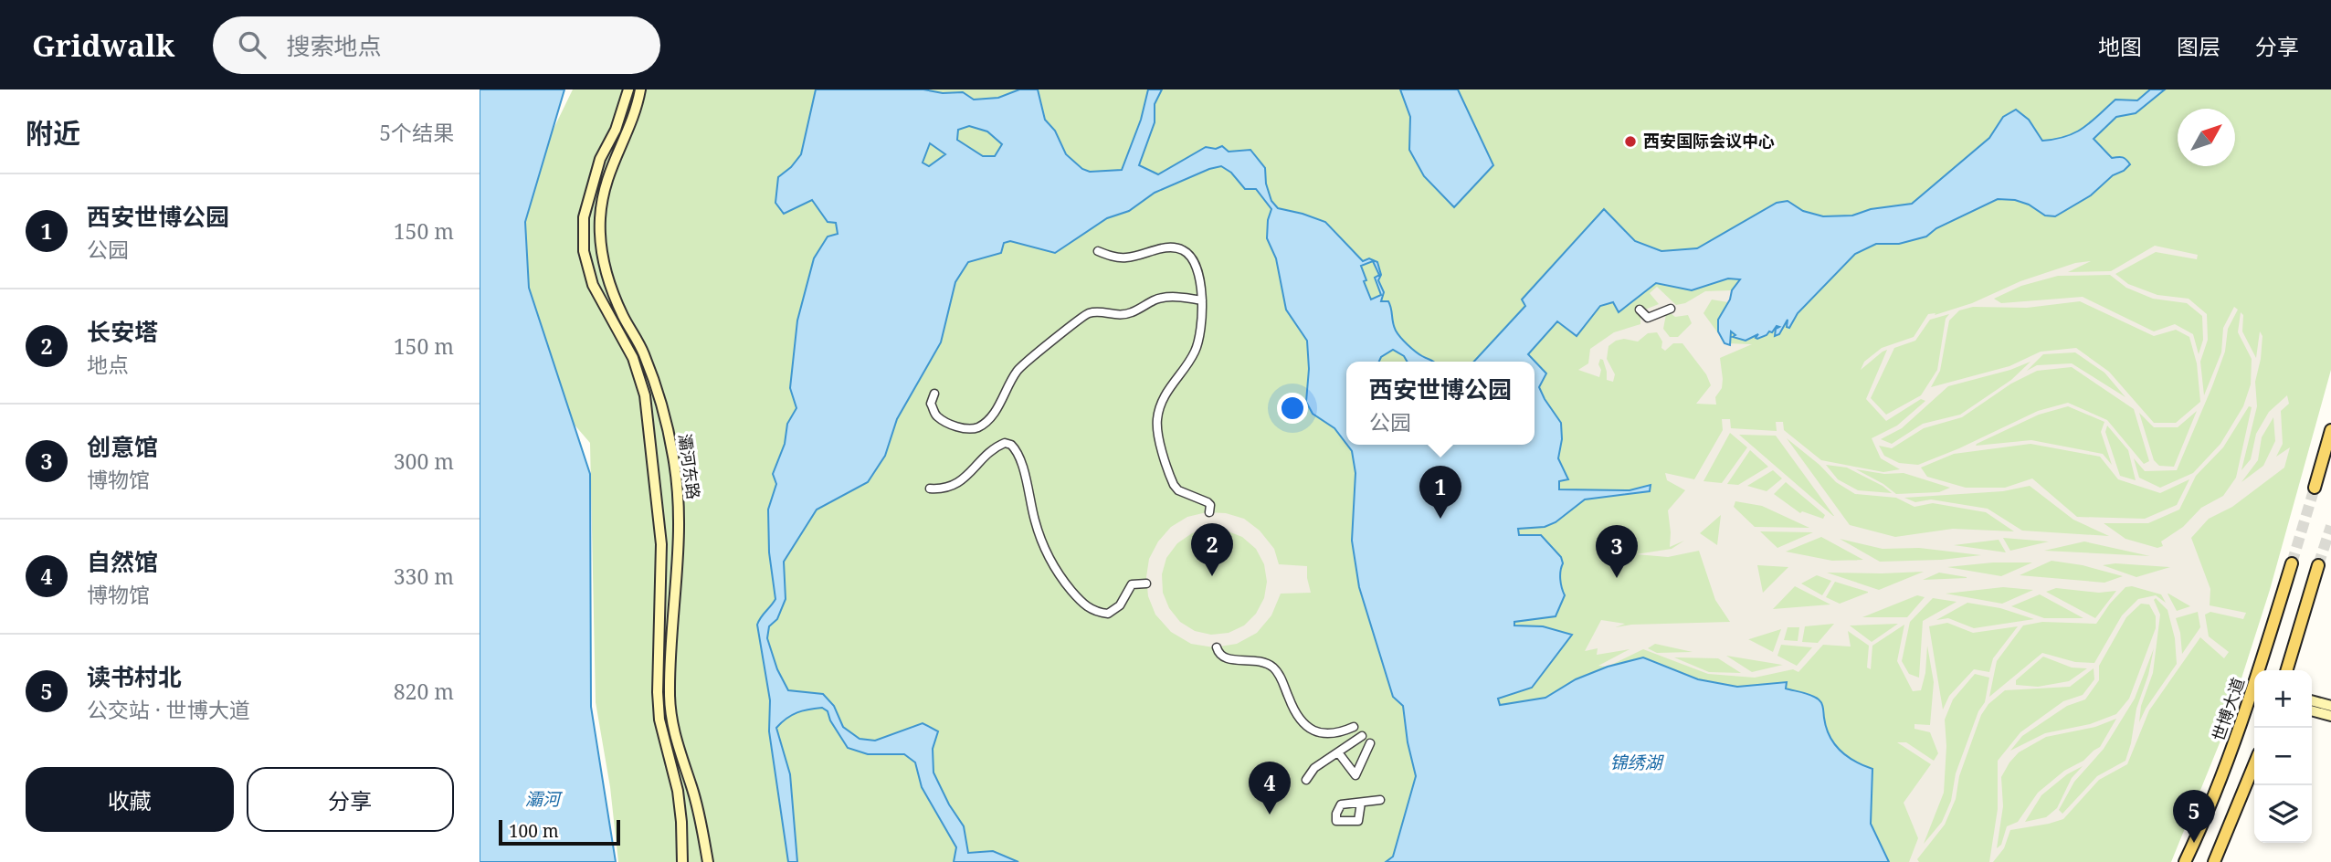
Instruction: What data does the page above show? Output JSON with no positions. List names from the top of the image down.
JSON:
{
  "streets": {
    "main road": ["世博大道"],
    "street": ["灞河东路"]
  },
  "water": ["锦绣湖", "灞河"],
  "places": ["西安国际会议中心"],
  "scale_bar": "100 m",
  "north": "top right",
  "page": {
    "header": "Gridwalk",
    "search": "搜索地点",
    "nav": ["地图", "图层", "分享"],
    "heading": ["附近", "5个结果"],
    "list": [
      {
        "mark": "1",
        "name": "西安世博公园",
        "note": "公园",
        "value": "150 m"
      },
      {
        "mark": "2",
        "name": "长安塔",
        "note": "地点",
        "value": "150 m"
      },
      {
        "mark": "3",
        "name": "创意馆",
        "note": "博物馆",
        "value": "300 m"
      },
      {
        "mark": "4",
        "name": "自然馆",
        "note": "博物馆",
        "value": "330 m"
      },
      {
        "mark": "5",
        "name": "读书村北",
        "note": "公交站 · 世博大道",
        "value": "820 m"
      }
    ],
    "popup": ["西安世博公园", "公园"],
    "pins": [
      "1",
      "2",
      "3",
      "4",
      "5"
    ],
    "map_buttons": ["+", "−"],
    "buttons": ["收藏", "分享"],
    "scale": "100 m"
  }
}
